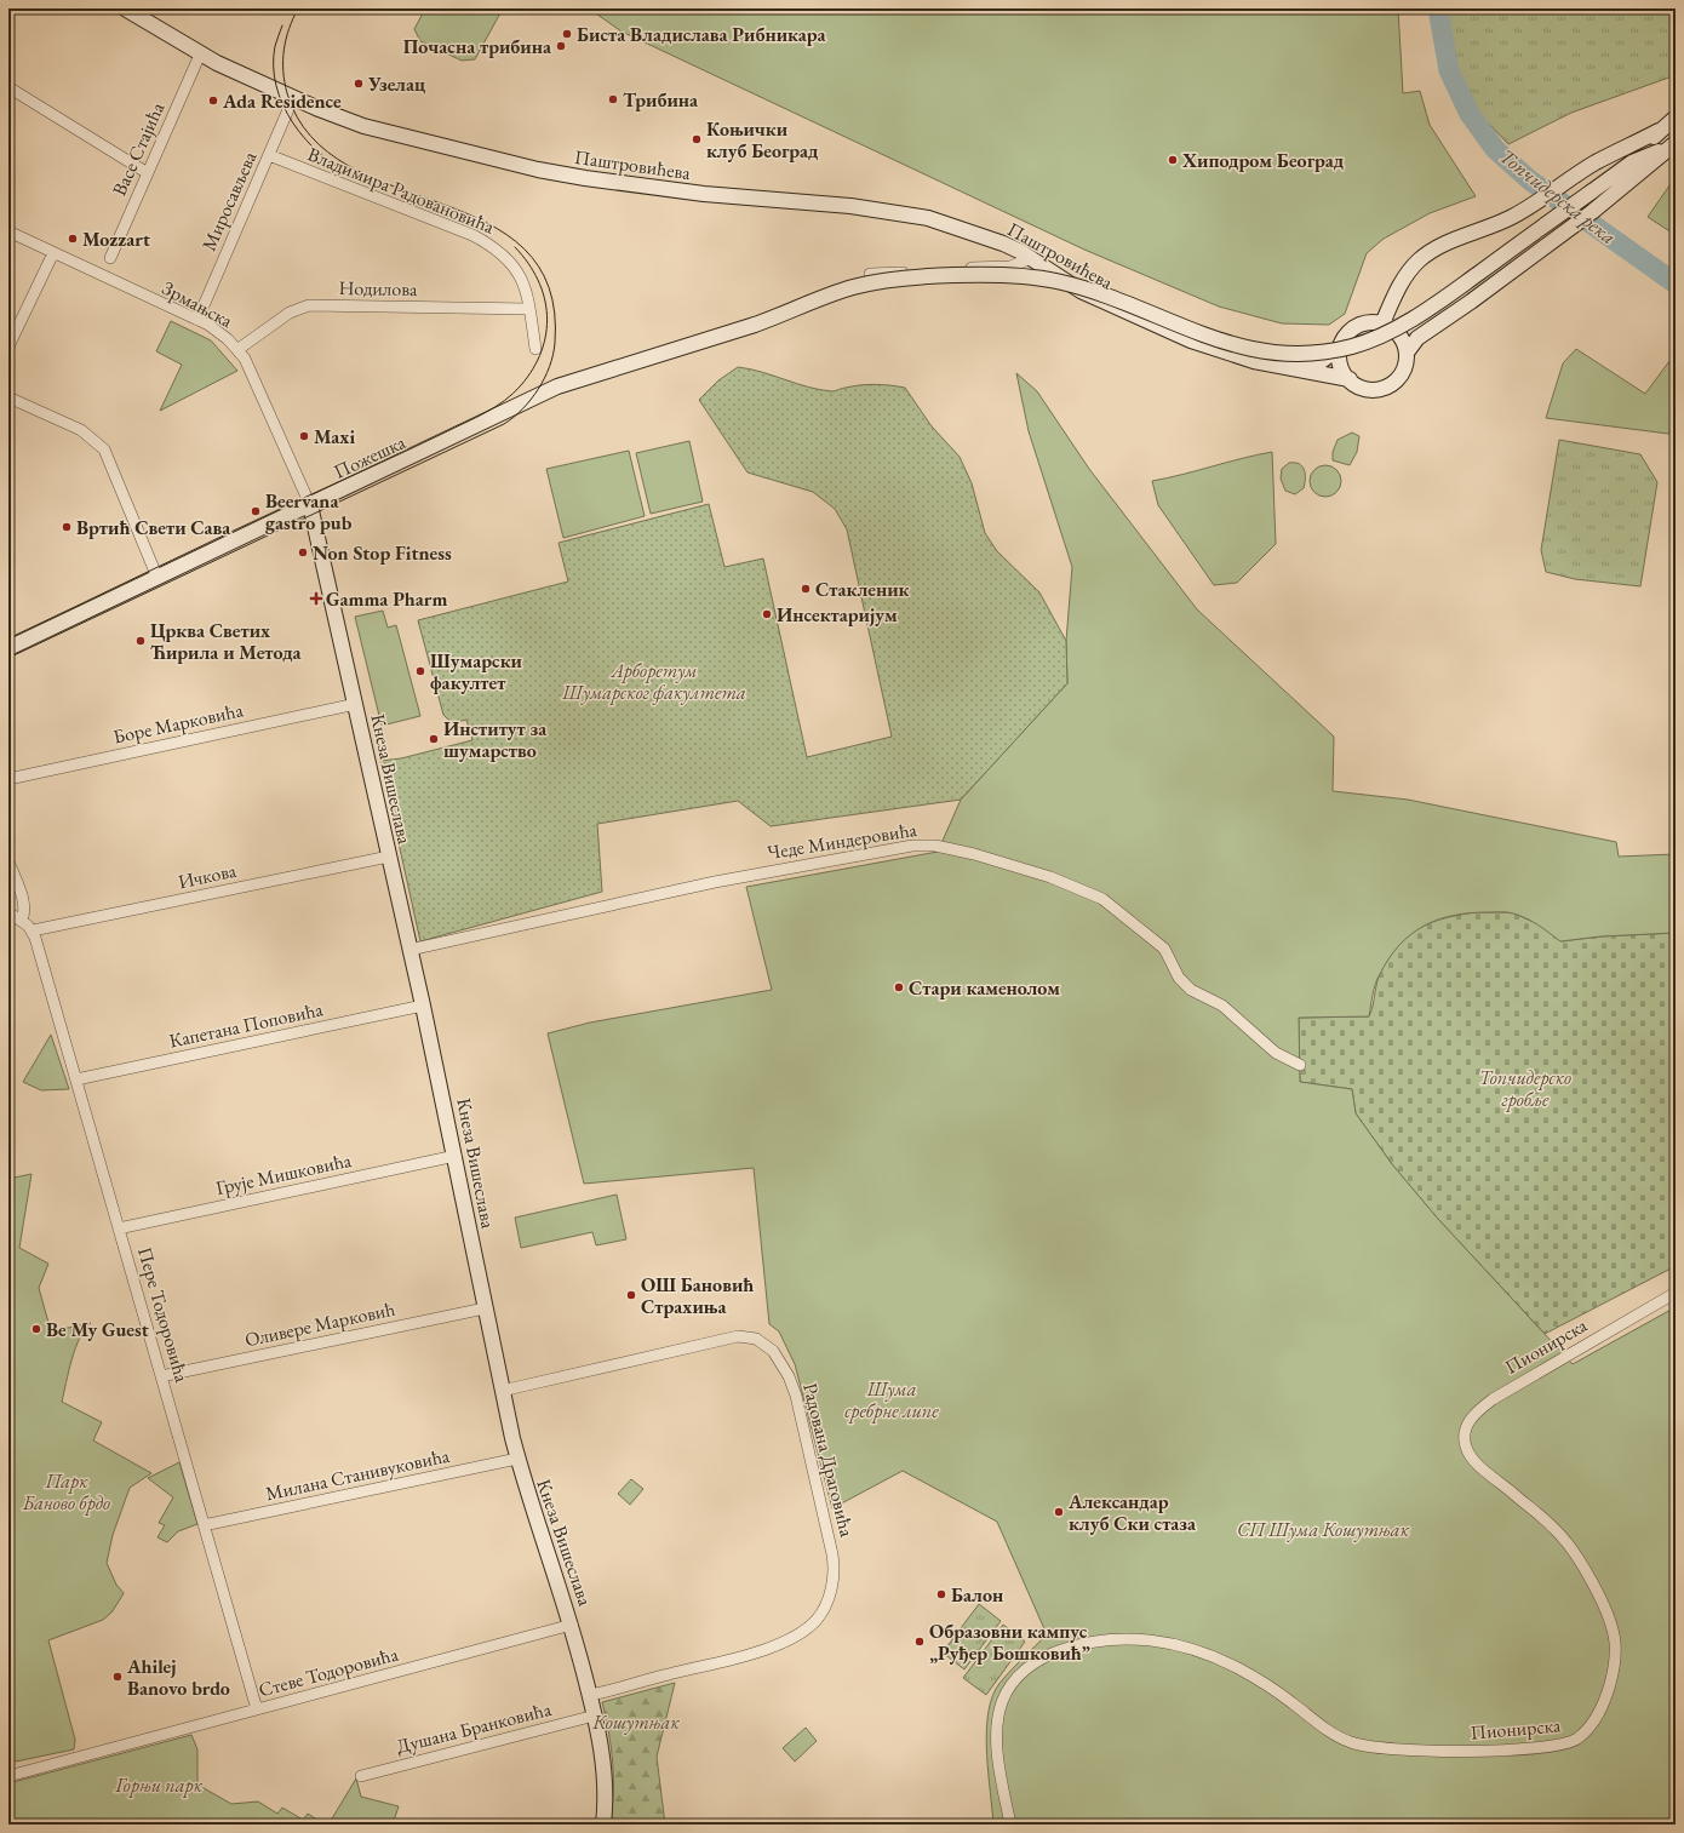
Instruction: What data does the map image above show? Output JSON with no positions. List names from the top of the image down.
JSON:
{
  "streets": {
    "street": [
      "Васе Стајића",
      "Паштровићева",
      "Владимира Радовановића",
      "Миросављева",
      "Нодилова",
      "Зрмањска",
      "Пожешка",
      "Боре Марковића",
      "Кнеза Вишеслава",
      "Чеде Миндеровића",
      "Ичкова",
      "Капетана Поповића",
      "Грује Мишковића",
      "Пере Тодоровића",
      "Оливере Марковић",
      "Пионирска",
      "Радована Драговића",
      "Милана Станивуковића",
      "Стеве Тодоровића",
      "Душана Бранковића"
    ]
  },
  "crossings": [
    ["Васе Стајића", "Паштровићева"],
    ["Паштровићева", "Миросављева"],
    ["Владимира Радовановића", "Миросављева"],
    ["Владимира Радовановића", "Нодилова"],
    ["Миросављева", "Зрмањска"],
    ["Нодилова", "Зрмањска"],
    ["Зрмањска", "Пожешка"],
    ["Зрмањска", "Кнеза Вишеслава"],
    ["Пожешка", "Кнеза Вишеслава"],
    ["Боре Марковића", "Кнеза Вишеслава"],
    ["Кнеза Вишеслава", "Чеде Миндеровића"],
    ["Кнеза Вишеслава", "Ичкова"],
    ["Кнеза Вишеслава", "Капетана Поповића"],
    ["Кнеза Вишеслава", "Грује Мишковића"],
    ["Кнеза Вишеслава", "Оливере Марковић"],
    ["Кнеза Вишеслава", "Радована Драговића"],
    ["Кнеза Вишеслава", "Милана Станивуковића"],
    ["Кнеза Вишеслава", "Стеве Тодоровића"],
    ["Кнеза Вишеслава", "Душана Бранковића"],
    ["Ичкова", "Пере Тодоровића"],
    ["Капетана Поповића", "Пере Тодоровића"],
    ["Грује Мишковића", "Пере Тодоровића"],
    ["Пере Тодоровића", "Оливере Марковић"],
    ["Пере Тодоровића", "Милана Станивуковића"],
    ["Пере Тодоровића", "Стеве Тодоровића"]
  ],
  "water": ["Топчидерска река"],
  "parks": [
    "Арборетум Шумарског факултета",
    "Топчидерско гробље",
    "Шума сребрне липе",
    "Парк Баново брдо",
    "СП Шума Кошутњак",
    "Кошутњак",
    "Горњи парк"
  ],
  "places": {
    "other": [
      "Биста Владислава Рибникара",
      "Почасна трибина",
      "Узелац",
      "Трибина",
      "Ada Residence",
      "Коњички клуб Београд",
      "Хиподром Београд",
      "Mozzart",
      "Maxi",
      "Beervana gastro pub",
      "Вртић Свети Сава",
      "Non Stop Fitness",
      "Стакленик",
      "Инсектаријум",
      "Црква Светих Ћирила и Метода",
      "Шумарски факултет",
      "Институт за шумарство",
      "Стари каменолом",
      "ОШ Бановић Страхиња",
      "Be My Guest",
      "Александар клуб Ски стаза",
      "Балон",
      "Образовни кампус „Руђер Бошковић”",
      "Ahilej Banovo brdo"
    ],
    "health": ["Gamma Pharm"]
  }
}
